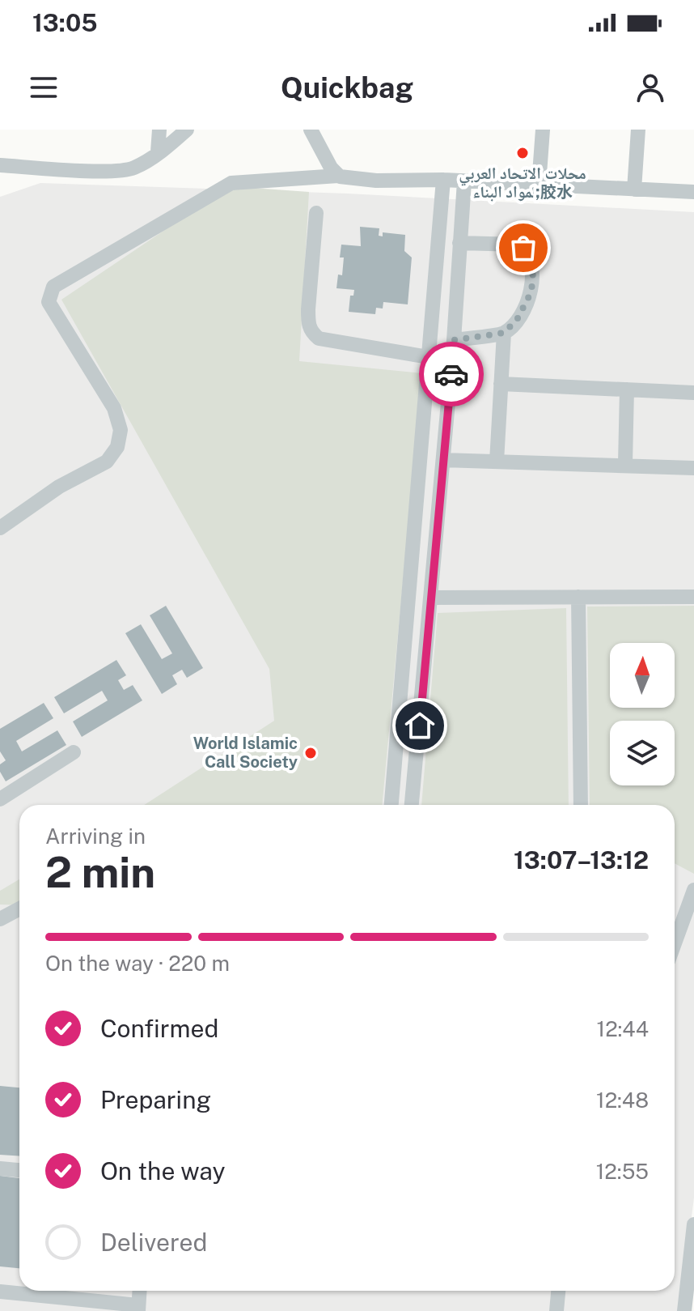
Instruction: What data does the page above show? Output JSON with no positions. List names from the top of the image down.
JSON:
{
  "places": ["محلات الاتحاد العربي لمواد البناء;胶水", "World Islamic Call Society"],
  "north": "top",
  "page": {
    "status": "13:05",
    "header": "Quickbag",
    "heading": ["2 min", "Arriving in", "13:07–13:12"],
    "bar": "On the way · 220 m",
    "list": [
      ["Confirmed", "12:44"],
      ["Preparing", "12:48"],
      ["On the way", "12:55"],
      "Delivered"
    ]
  }
}
